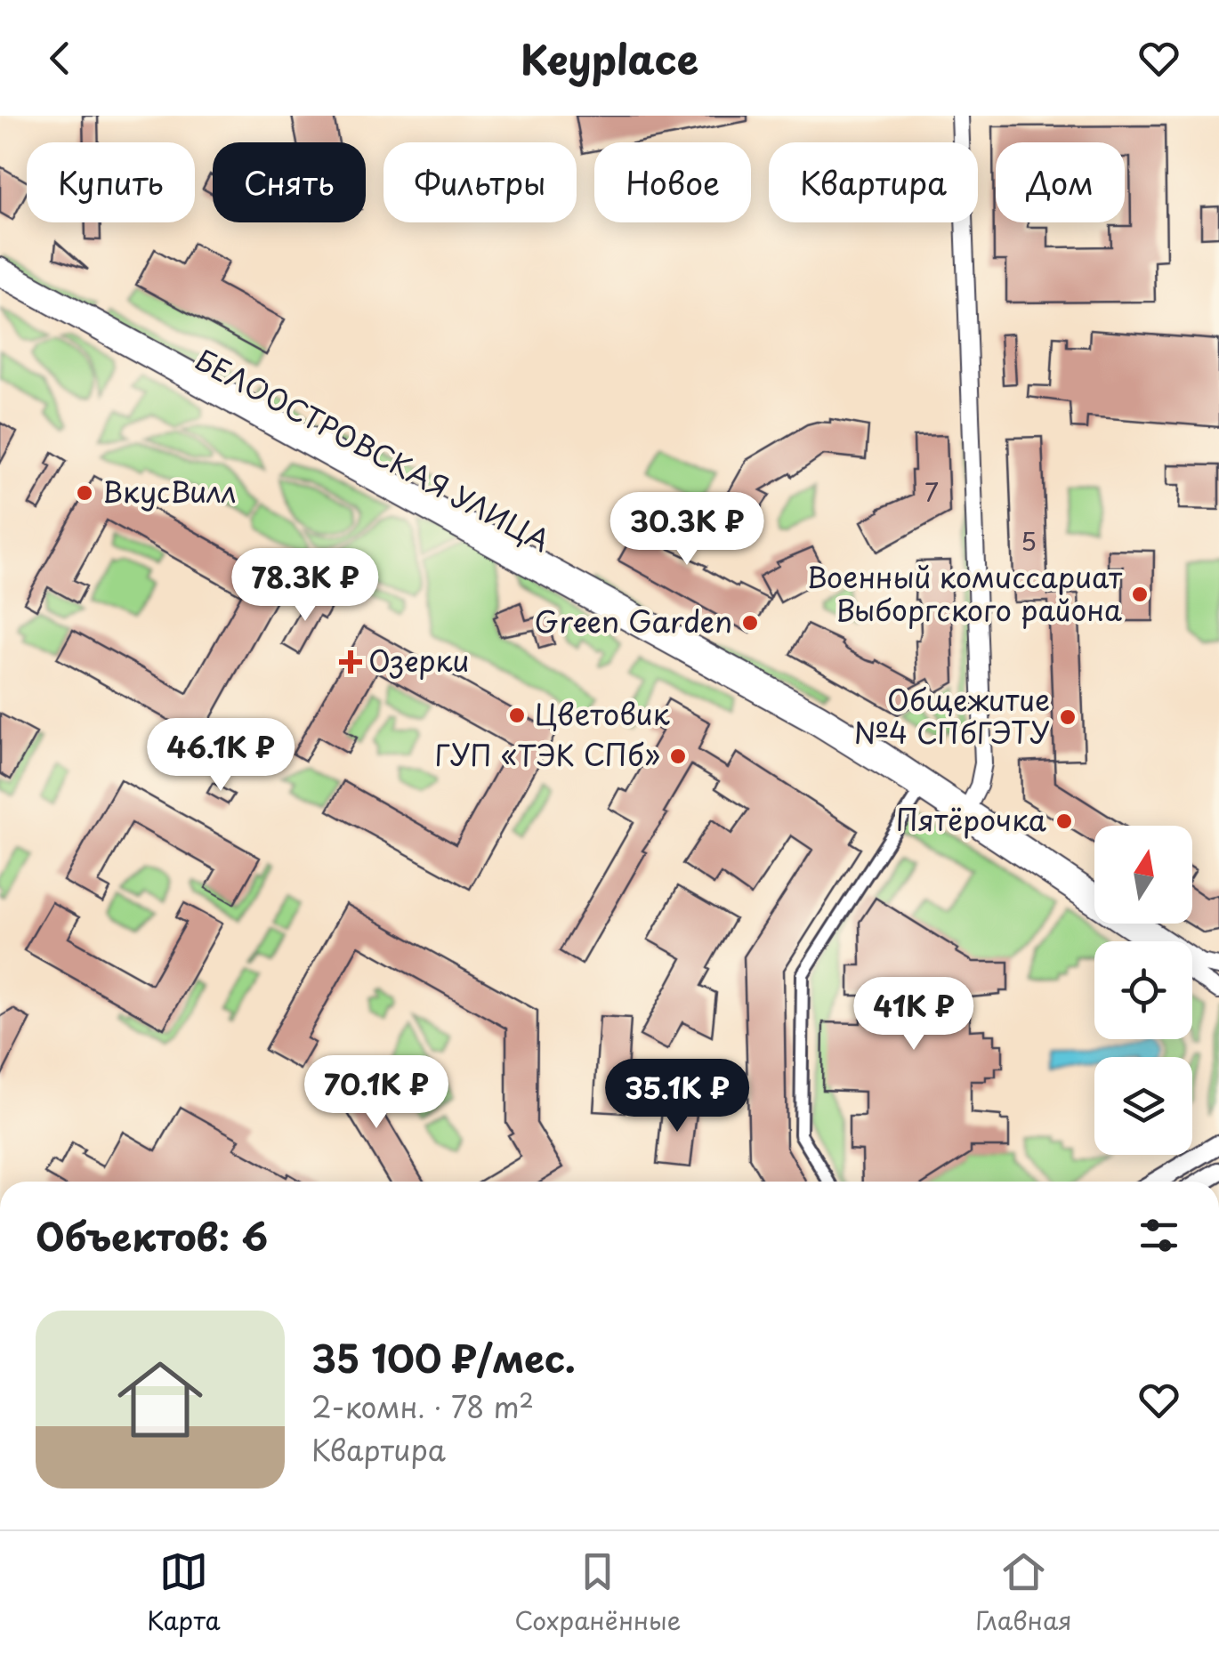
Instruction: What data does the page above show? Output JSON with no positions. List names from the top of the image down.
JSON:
{
  "streets": {
    "street": ["БЕЛООСТРОВСКАЯ УЛИЦА"]
  },
  "places": {
    "other": [
      "ВкусВилл",
      "Военный комиссариат Выборгского района",
      "Green Garden",
      "Цветовик",
      "Общежитие №4 СПбГЭТУ",
      "ГУП «ТЭК СПб»",
      "Пятёрочка"
    ],
    "health": ["Озерки"]
  },
  "house_numbers": ["7", "5"],
  "north": "top",
  "page": {
    "header": "Keyplace",
    "chip": [
      "Купить",
      "Снять",
      "Фильтры",
      "Новое",
      "Квартира",
      "Дом"
    ],
    "price": [
      "30.3K ₽",
      "78.3K ₽",
      "46.1K ₽",
      "41K ₽",
      "70.1K ₽",
      "35.1K ₽"
    ],
    "heading": "Объектов: 6",
    "list": [
      {
        "name": "35 100 ₽/мес.",
        "note": "2-комн. · 78 m² · Квартира"
      }
    ],
    "tabs": ["Карта", "Сохранённые", "Главная"]
  }
}
